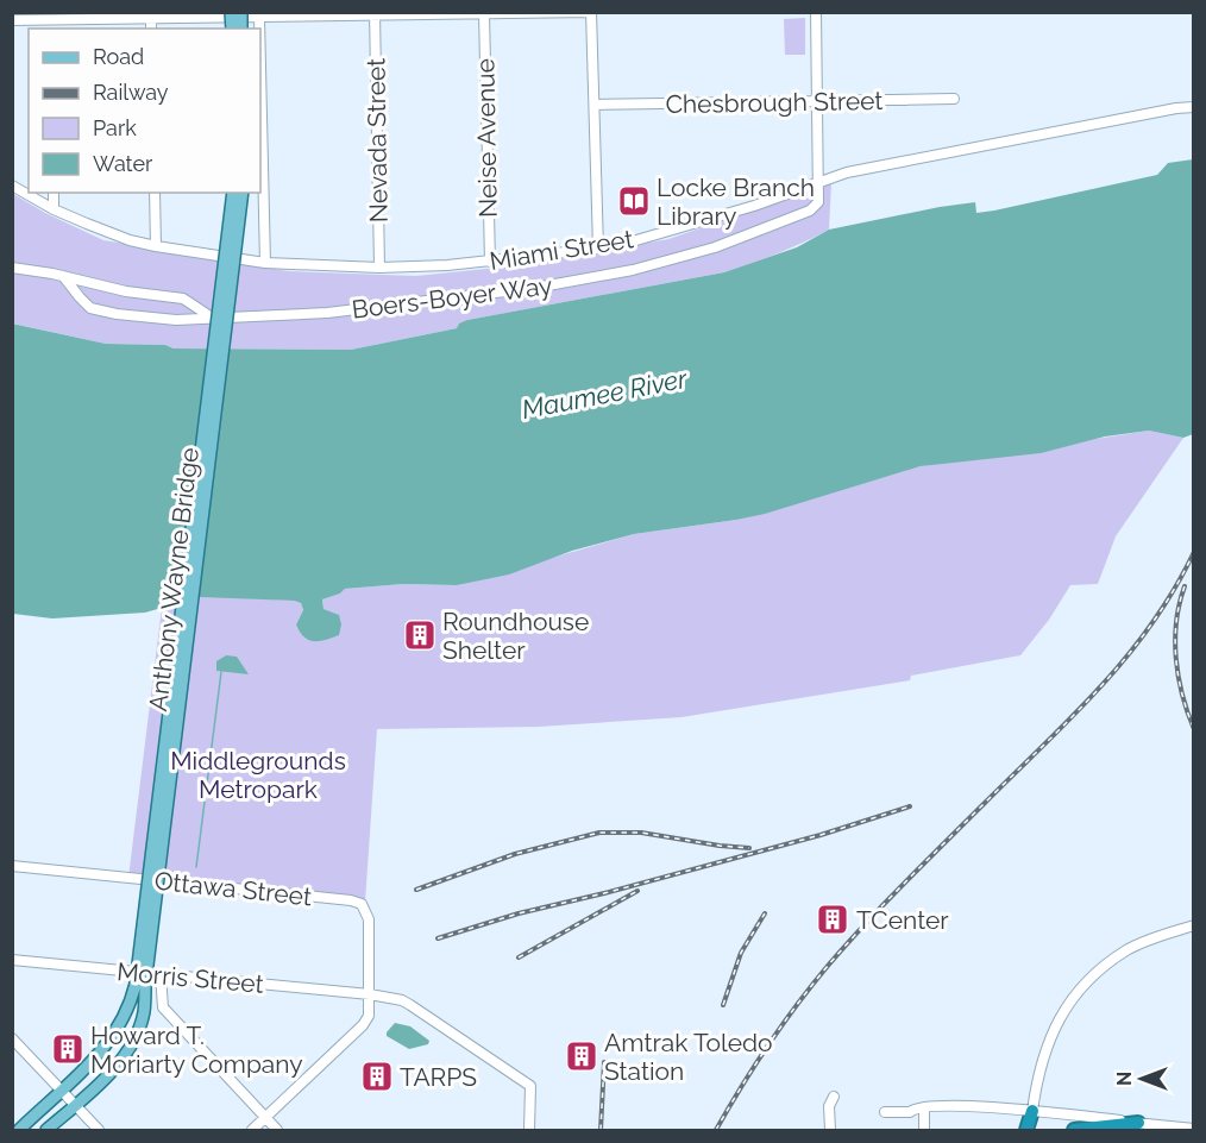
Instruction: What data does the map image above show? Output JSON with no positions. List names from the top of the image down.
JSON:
{
  "streets": {
    "main road": ["Anthony Wayne Bridge"],
    "street": [
      "Chesbrough Street",
      "Neise Avenue",
      "Nevada Street",
      "Miami Street",
      "Boers-Boyer Way",
      "Ottawa Street",
      "Morris Street"
    ]
  },
  "crossings": [
    ["Neise Avenue", "Miami Street"],
    ["Nevada Street", "Miami Street"],
    ["Miami Street", "Boers-Boyer Way"],
    ["Ottawa Street", "Morris Street"]
  ],
  "water": ["Maumee River"],
  "parks": ["Middlegrounds Metropark"],
  "places": {
    "library": ["Locke Branch Library"],
    "building": [
      "Roundhouse Shelter",
      "TCenter",
      "Howard T. Moriarty Company",
      "Amtrak Toledo Station",
      "TARPS"
    ]
  },
  "legend": [
    "Road",
    "Railway",
    "Park",
    "Water"
  ],
  "north": "left"
}
